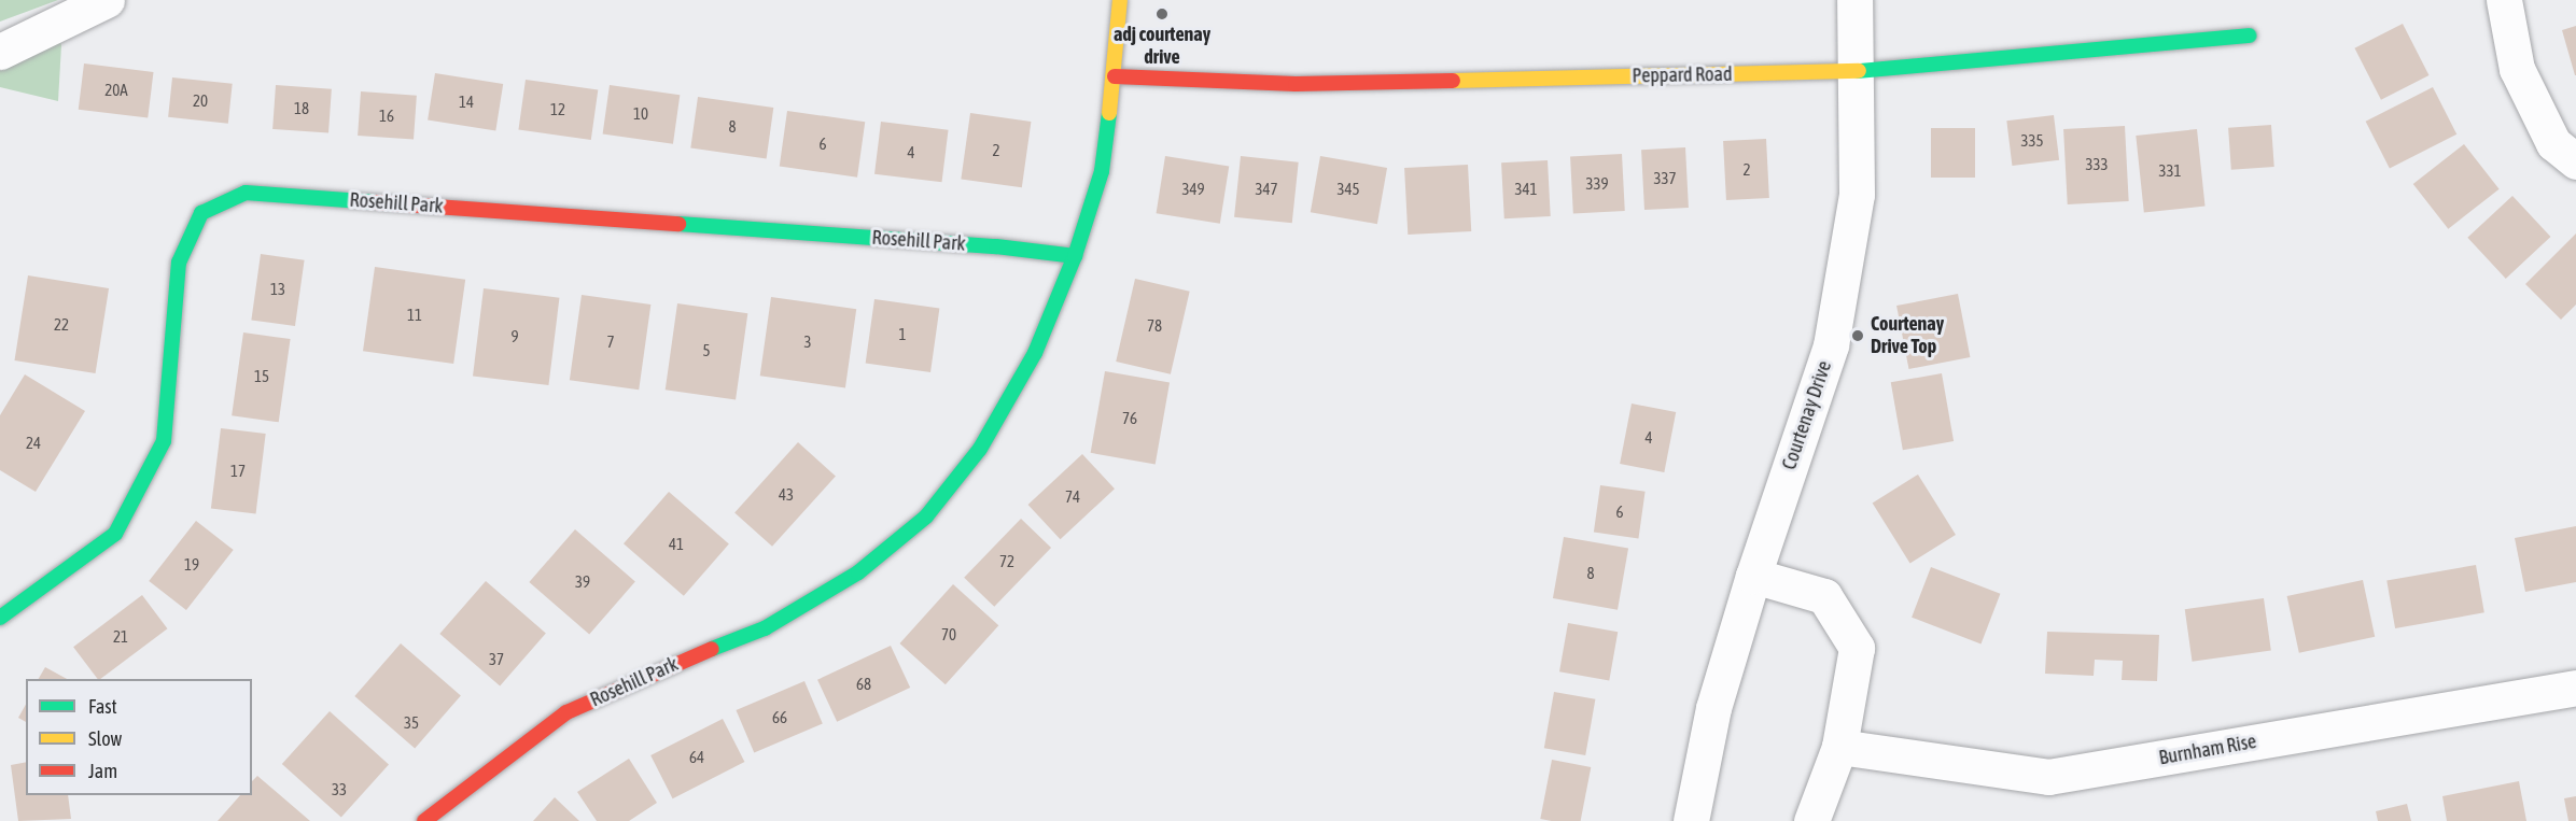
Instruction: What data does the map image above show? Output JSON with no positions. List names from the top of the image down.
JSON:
{
  "streets": {
    "street": [
      "Peppard Road",
      "Rosehill Park",
      "Courtenay Drive",
      "Burnham Rise"
    ]
  },
  "crossings": [
    ["Peppard Road", "Rosehill Park"],
    ["Peppard Road", "Courtenay Drive"]
  ],
  "places": ["adj courtenay drive", "Courtenay Drive Top"],
  "house_numbers": [
    "20A",
    "20",
    "14",
    "18",
    "12",
    "10",
    "16",
    "8",
    "335",
    "6",
    "2",
    "4",
    "333",
    "2",
    "331",
    "337",
    "339",
    "349",
    "347",
    "345",
    "341",
    "13",
    "11",
    "22",
    "78",
    "1",
    "9",
    "7",
    "3",
    "5",
    "15",
    "76",
    "4",
    "24",
    "17",
    "43",
    "74",
    "6",
    "41",
    "72",
    "19",
    "8",
    "39",
    "70",
    "21",
    "37",
    "68",
    "66",
    "35",
    "64",
    "33"
  ],
  "legend": ["Fast", "Slow", "Jam"]
}
